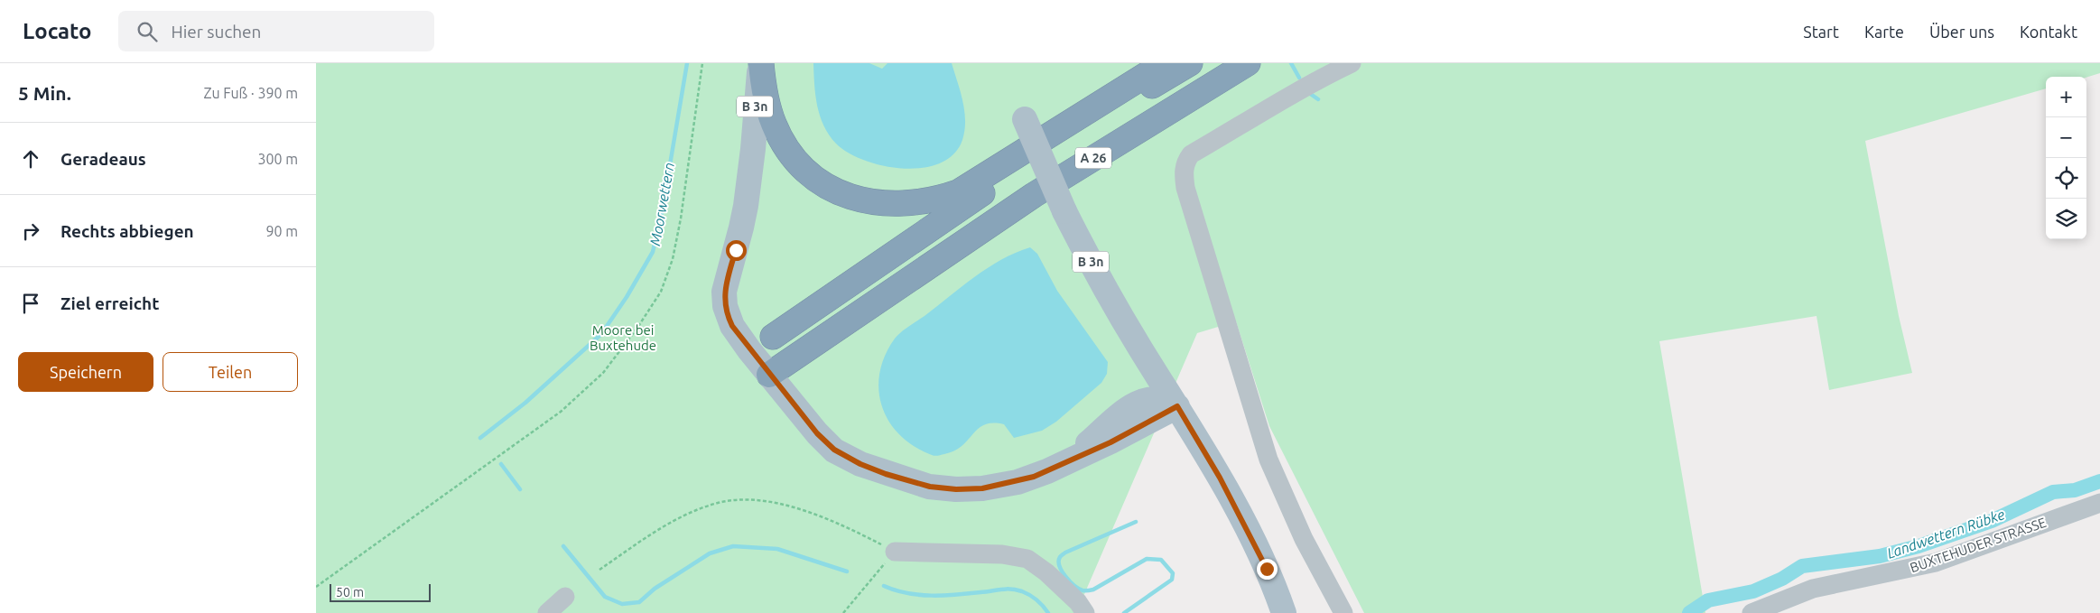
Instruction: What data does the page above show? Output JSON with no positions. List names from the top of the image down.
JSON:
{
  "streets": {
    "highway": ["A 26"],
    "main road": ["B 3n"],
    "street": ["BUXTEHUDER STRASSE"]
  },
  "crossings": [
    ["B 3n", "A 26"]
  ],
  "water": ["Moorwettern", "Landwettern Rübke"],
  "parks": ["Moore bei Buxtehude"],
  "scale_bar": "50 m",
  "page": {
    "header": "Locato",
    "search": "Hier suchen",
    "nav": [
      "Start",
      "Karte",
      "Über uns",
      "Kontakt"
    ],
    "heading": ["5 Min.", "Zu Fuß · 390 m"],
    "map_buttons": ["+", "−"],
    "list": [
      ["Geradeaus", "300 m"],
      ["Rechts abbiegen", "90 m"],
      "Ziel erreicht"
    ],
    "buttons": ["Speichern", "Teilen"],
    "scale": "50 m"
  }
}
